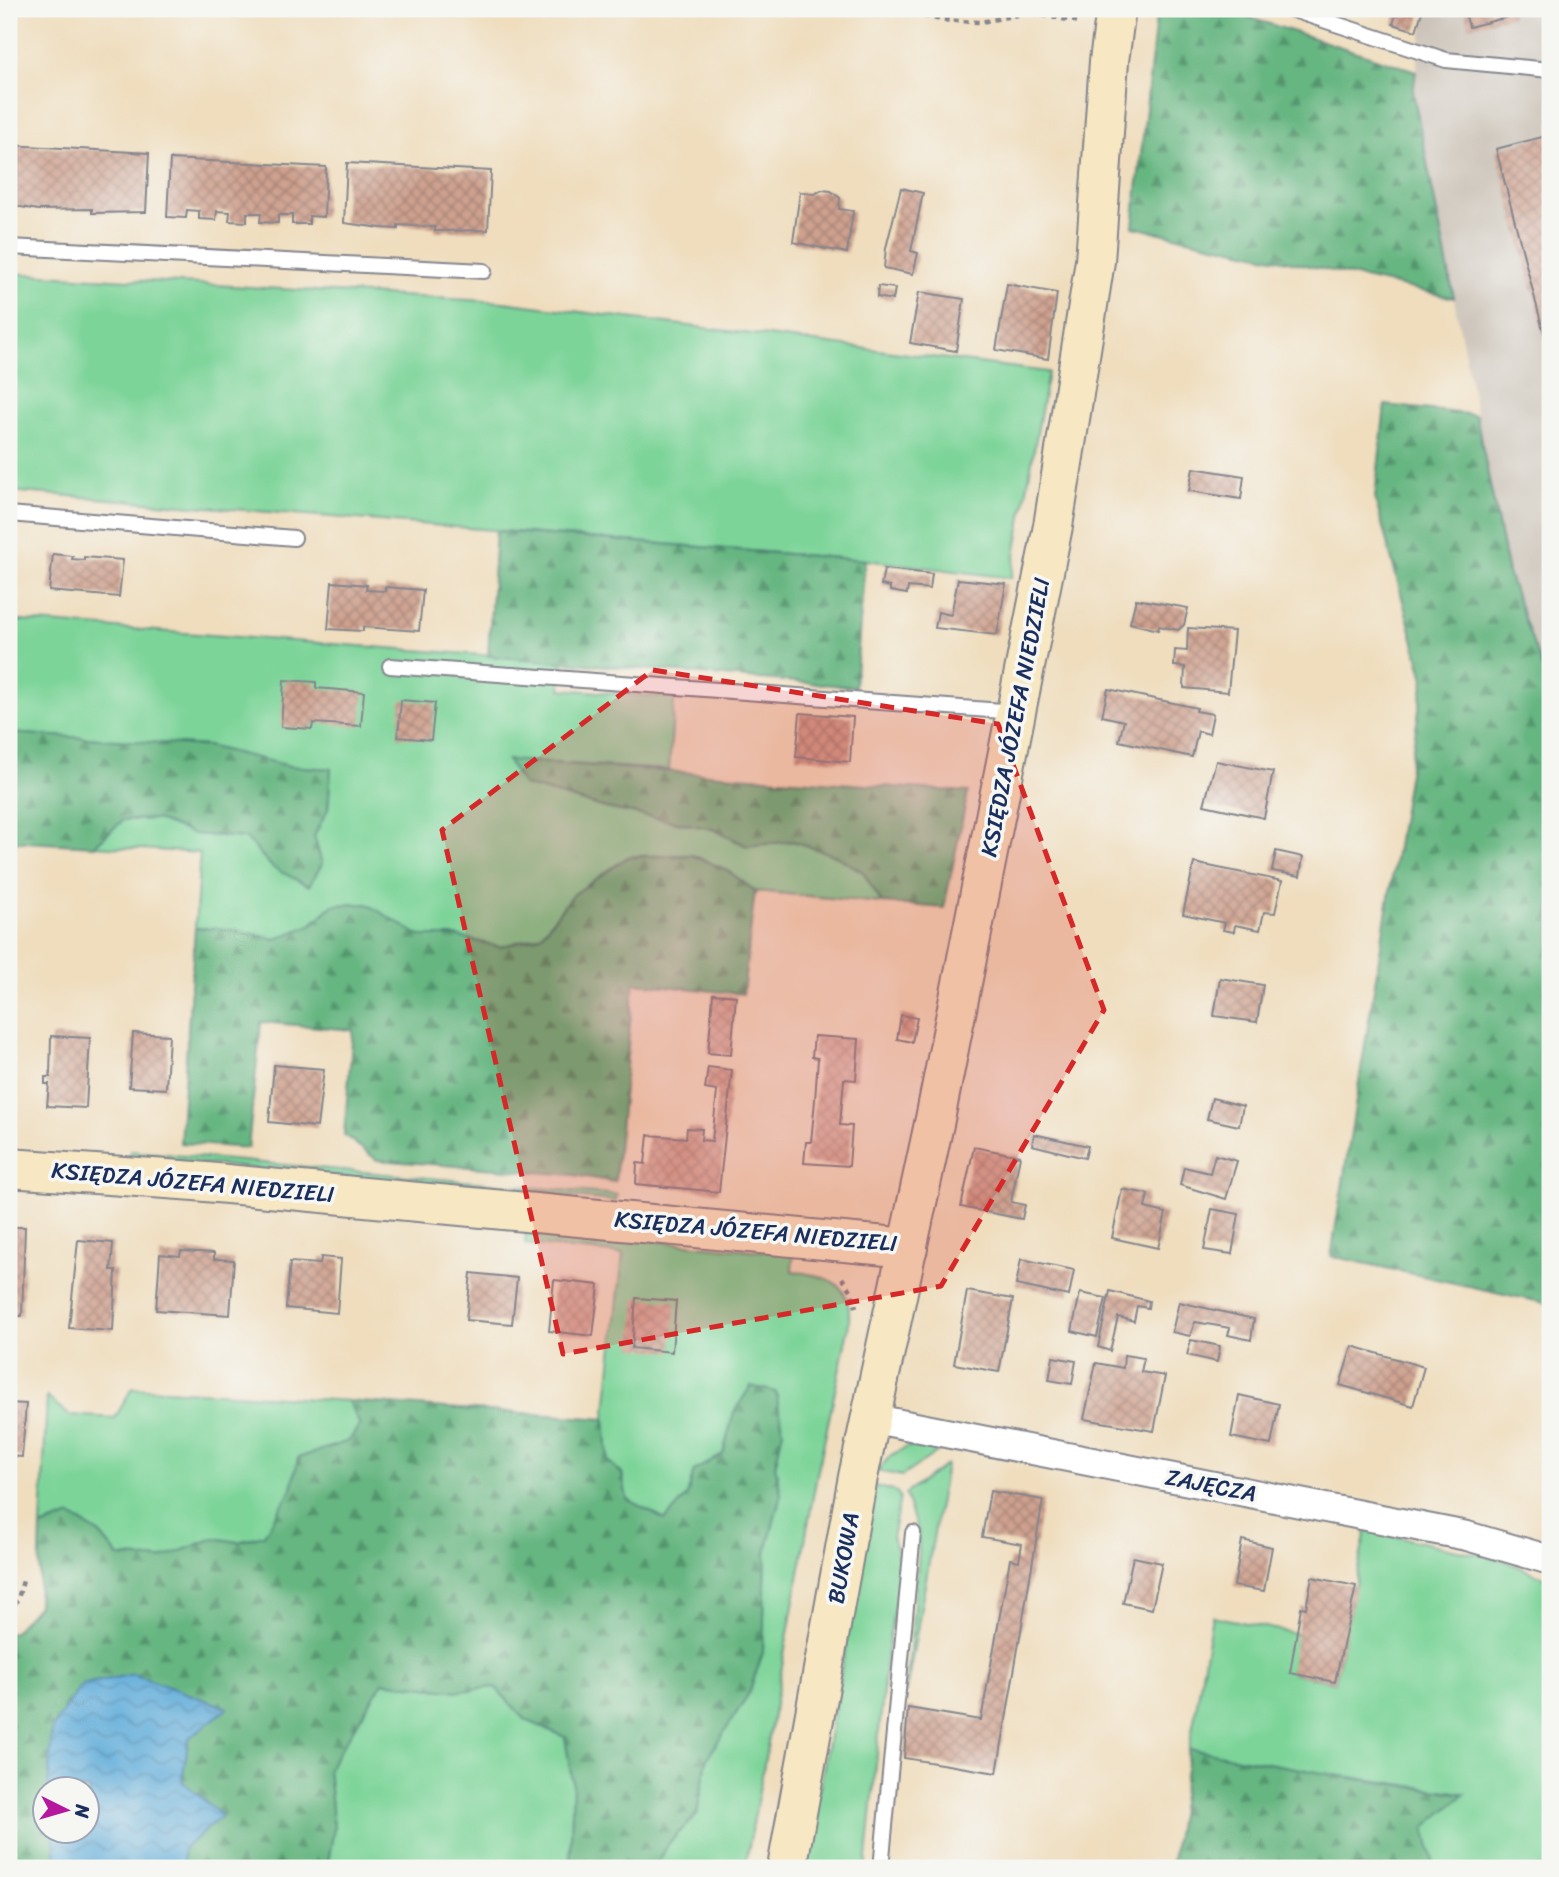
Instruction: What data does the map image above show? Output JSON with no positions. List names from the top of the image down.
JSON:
{
  "streets": {
    "street": ["KSIĘDZA JÓZEFA NIEDZIELI", "ZAJĘCZA", "BUKOWA"]
  },
  "crossings": [
    ["KSIĘDZA JÓZEFA NIEDZIELI", "BUKOWA"],
    ["ZAJĘCZA", "BUKOWA"]
  ],
  "north": "right"
}
